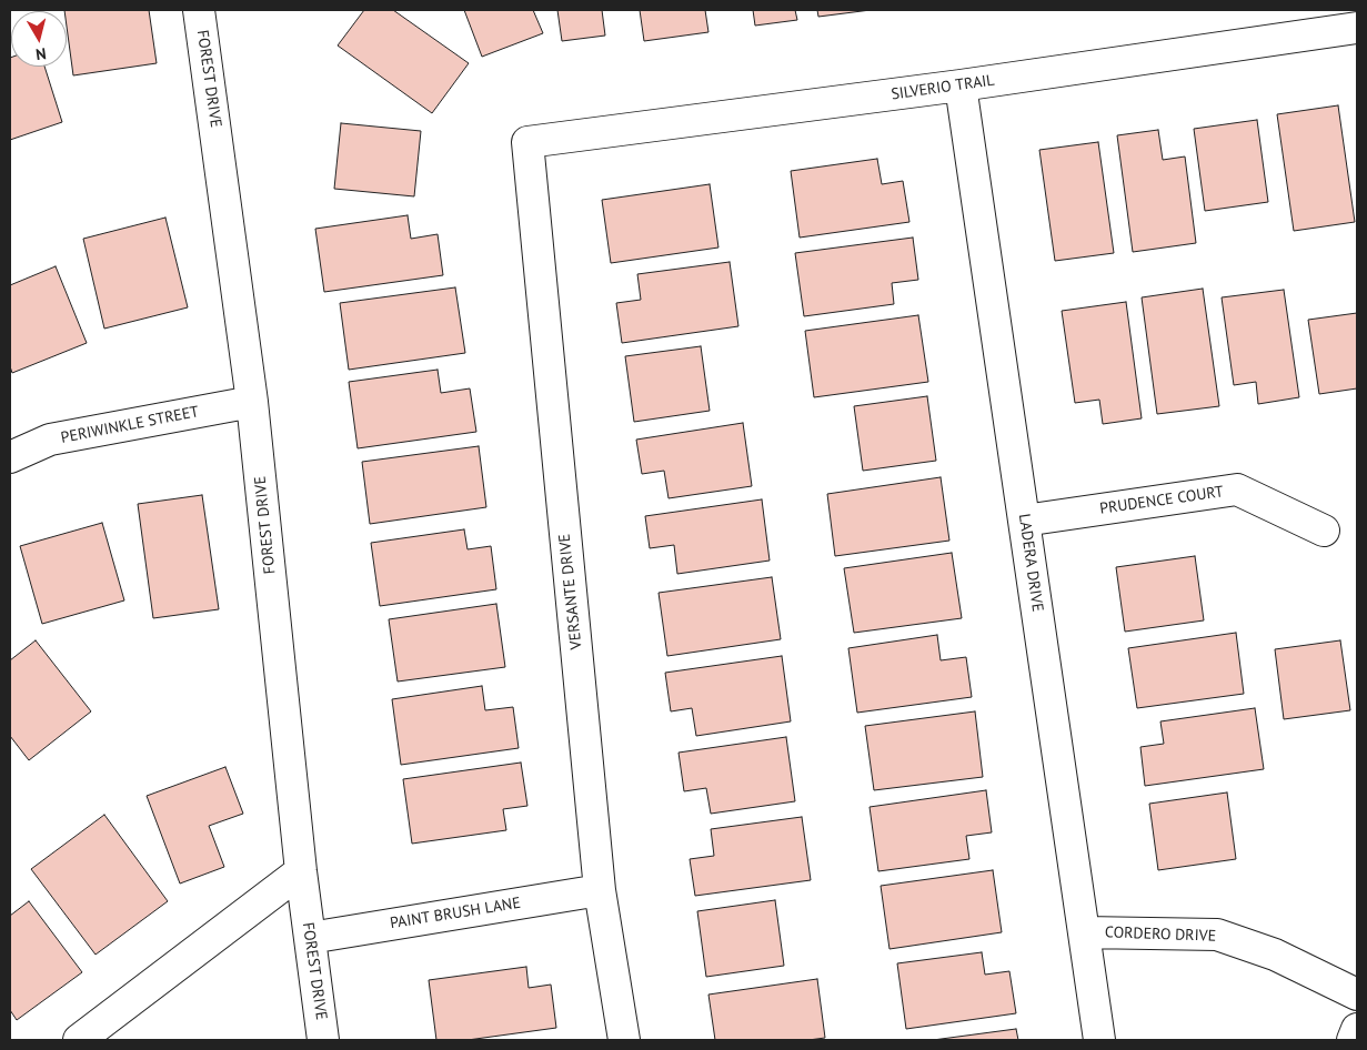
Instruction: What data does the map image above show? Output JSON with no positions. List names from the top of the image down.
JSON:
{
  "streets": {
    "street": [
      "FOREST DRIVE",
      "SILVERIO TRAIL",
      "PERIWINKLE STREET",
      "PRUDENCE COURT",
      "LADERA DRIVE",
      "VERSANTE DRIVE",
      "PAINT BRUSH LANE",
      "CORDERO DRIVE"
    ]
  },
  "crossings": [
    ["FOREST DRIVE", "PERIWINKLE STREET"],
    ["FOREST DRIVE", "PAINT BRUSH LANE"],
    ["SILVERIO TRAIL", "LADERA DRIVE"],
    ["SILVERIO TRAIL", "VERSANTE DRIVE"],
    ["PRUDENCE COURT", "LADERA DRIVE"],
    ["LADERA DRIVE", "CORDERO DRIVE"],
    ["VERSANTE DRIVE", "PAINT BRUSH LANE"]
  ],
  "north": "bottom"
}
